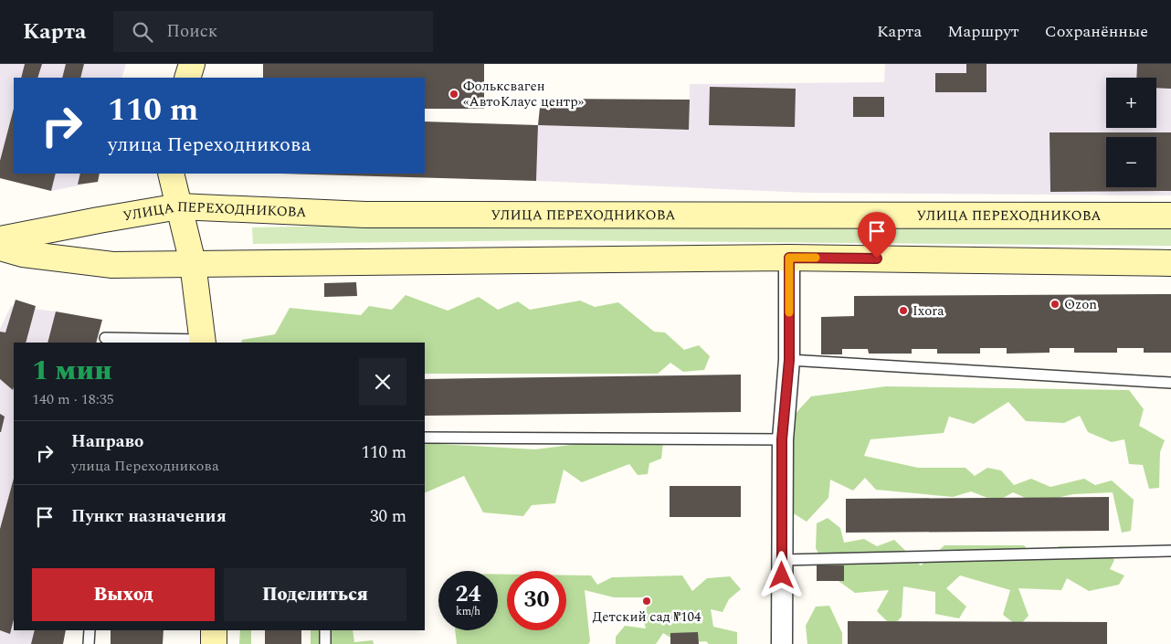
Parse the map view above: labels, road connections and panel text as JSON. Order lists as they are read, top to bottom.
{
  "streets": {
    "main road": ["УЛИЦА ПЕРЕХОДНИКОВА"]
  },
  "places": [
    "Фольксваген «АвтоКлаус центр»",
    "Ozon",
    "Ixora",
    "Детский сад №104"
  ],
  "page": {
    "header": "Карта",
    "search": "Поиск",
    "nav": ["Карта", "Маршрут", "Сохранённые"],
    "map_buttons": ["+", "−"],
    "turn": ["110 m", "улица Переходникова"],
    "heading": ["1 мин", "140 m · 18:35"],
    "list": [
      {
        "name": "Направо",
        "note": "улица Переходникова",
        "value": "110 m"
      },
      {
        "name": "Пункт назначения",
        "value": "30 m"
      }
    ],
    "buttons": ["Выход", "Поделиться"],
    "speed": "24 km/h",
    "limit": "30"
  }
}
